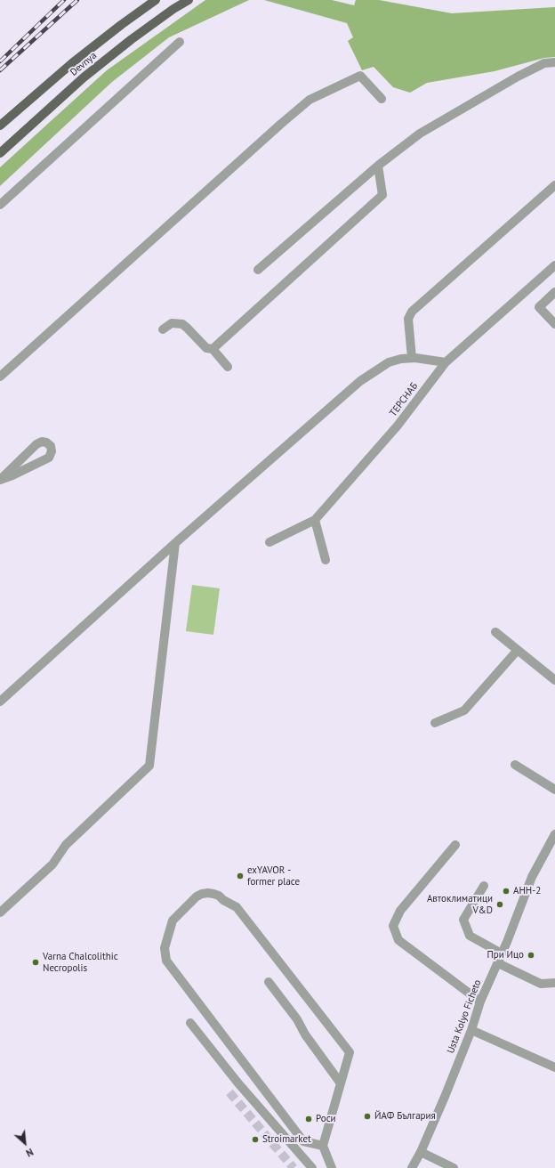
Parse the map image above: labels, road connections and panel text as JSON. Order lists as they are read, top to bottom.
{
  "streets": {
    "main road": ["Devnya"],
    "street": ["ТЕРСНАБ", "Usta Kolyo Ficheto"]
  },
  "places": [
    "exYAVOR - former place",
    "АНН-2",
    "Автоклиматици V&D",
    "При Ицо",
    "Varna Chalcolithic Necropolis",
    "ЙАФ България",
    "Роси",
    "Stroimarket"
  ],
  "north": "bottom right"
}
